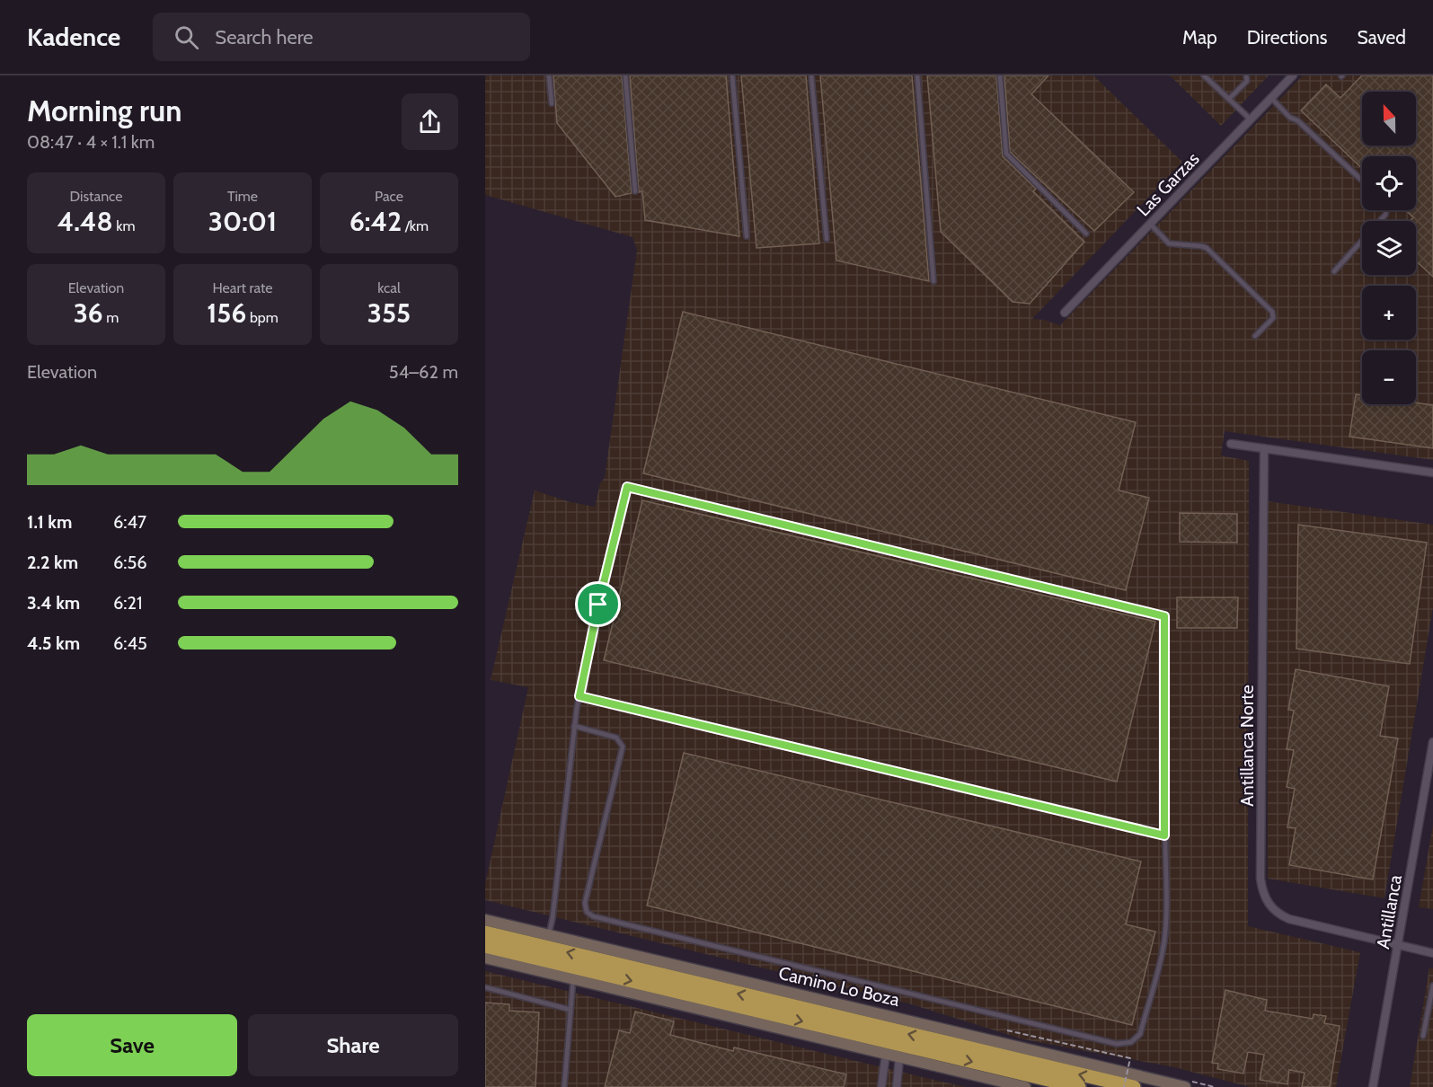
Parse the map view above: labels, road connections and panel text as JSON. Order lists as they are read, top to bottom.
{
  "streets": {
    "street": [
      "Las Garzas",
      "Antillanca Norte",
      "Antillanca",
      "Camino Lo Boza"
    ]
  },
  "crossings": [
    ["Antillanca Norte", "Antillanca"]
  ],
  "north": "top",
  "page": {
    "header": "Kadence",
    "search": "Search here",
    "nav": ["Map", "Directions", "Saved"],
    "heading": ["Morning run", "08:47 · 4 × 1.1 km"],
    "map_buttons": ["+", "−"],
    "stats": [
      ["Distance", "4.48 km"],
      ["Time", "30:01"],
      ["Pace", "6:42 /km"],
      ["Elevation", "36 m"],
      ["Heart rate", "156 bpm"],
      ["kcal", "355"]
    ],
    "chart": ["Elevation", "54–62 m"],
    "list": [
      {
        "name": "1.1 km",
        "note": "6:47"
      },
      {
        "name": "2.2 km",
        "note": "6:56"
      },
      {
        "name": "3.4 km",
        "note": "6:21"
      },
      {
        "name": "4.5 km",
        "note": "6:45"
      }
    ],
    "buttons": ["Save", "Share"]
  }
}
